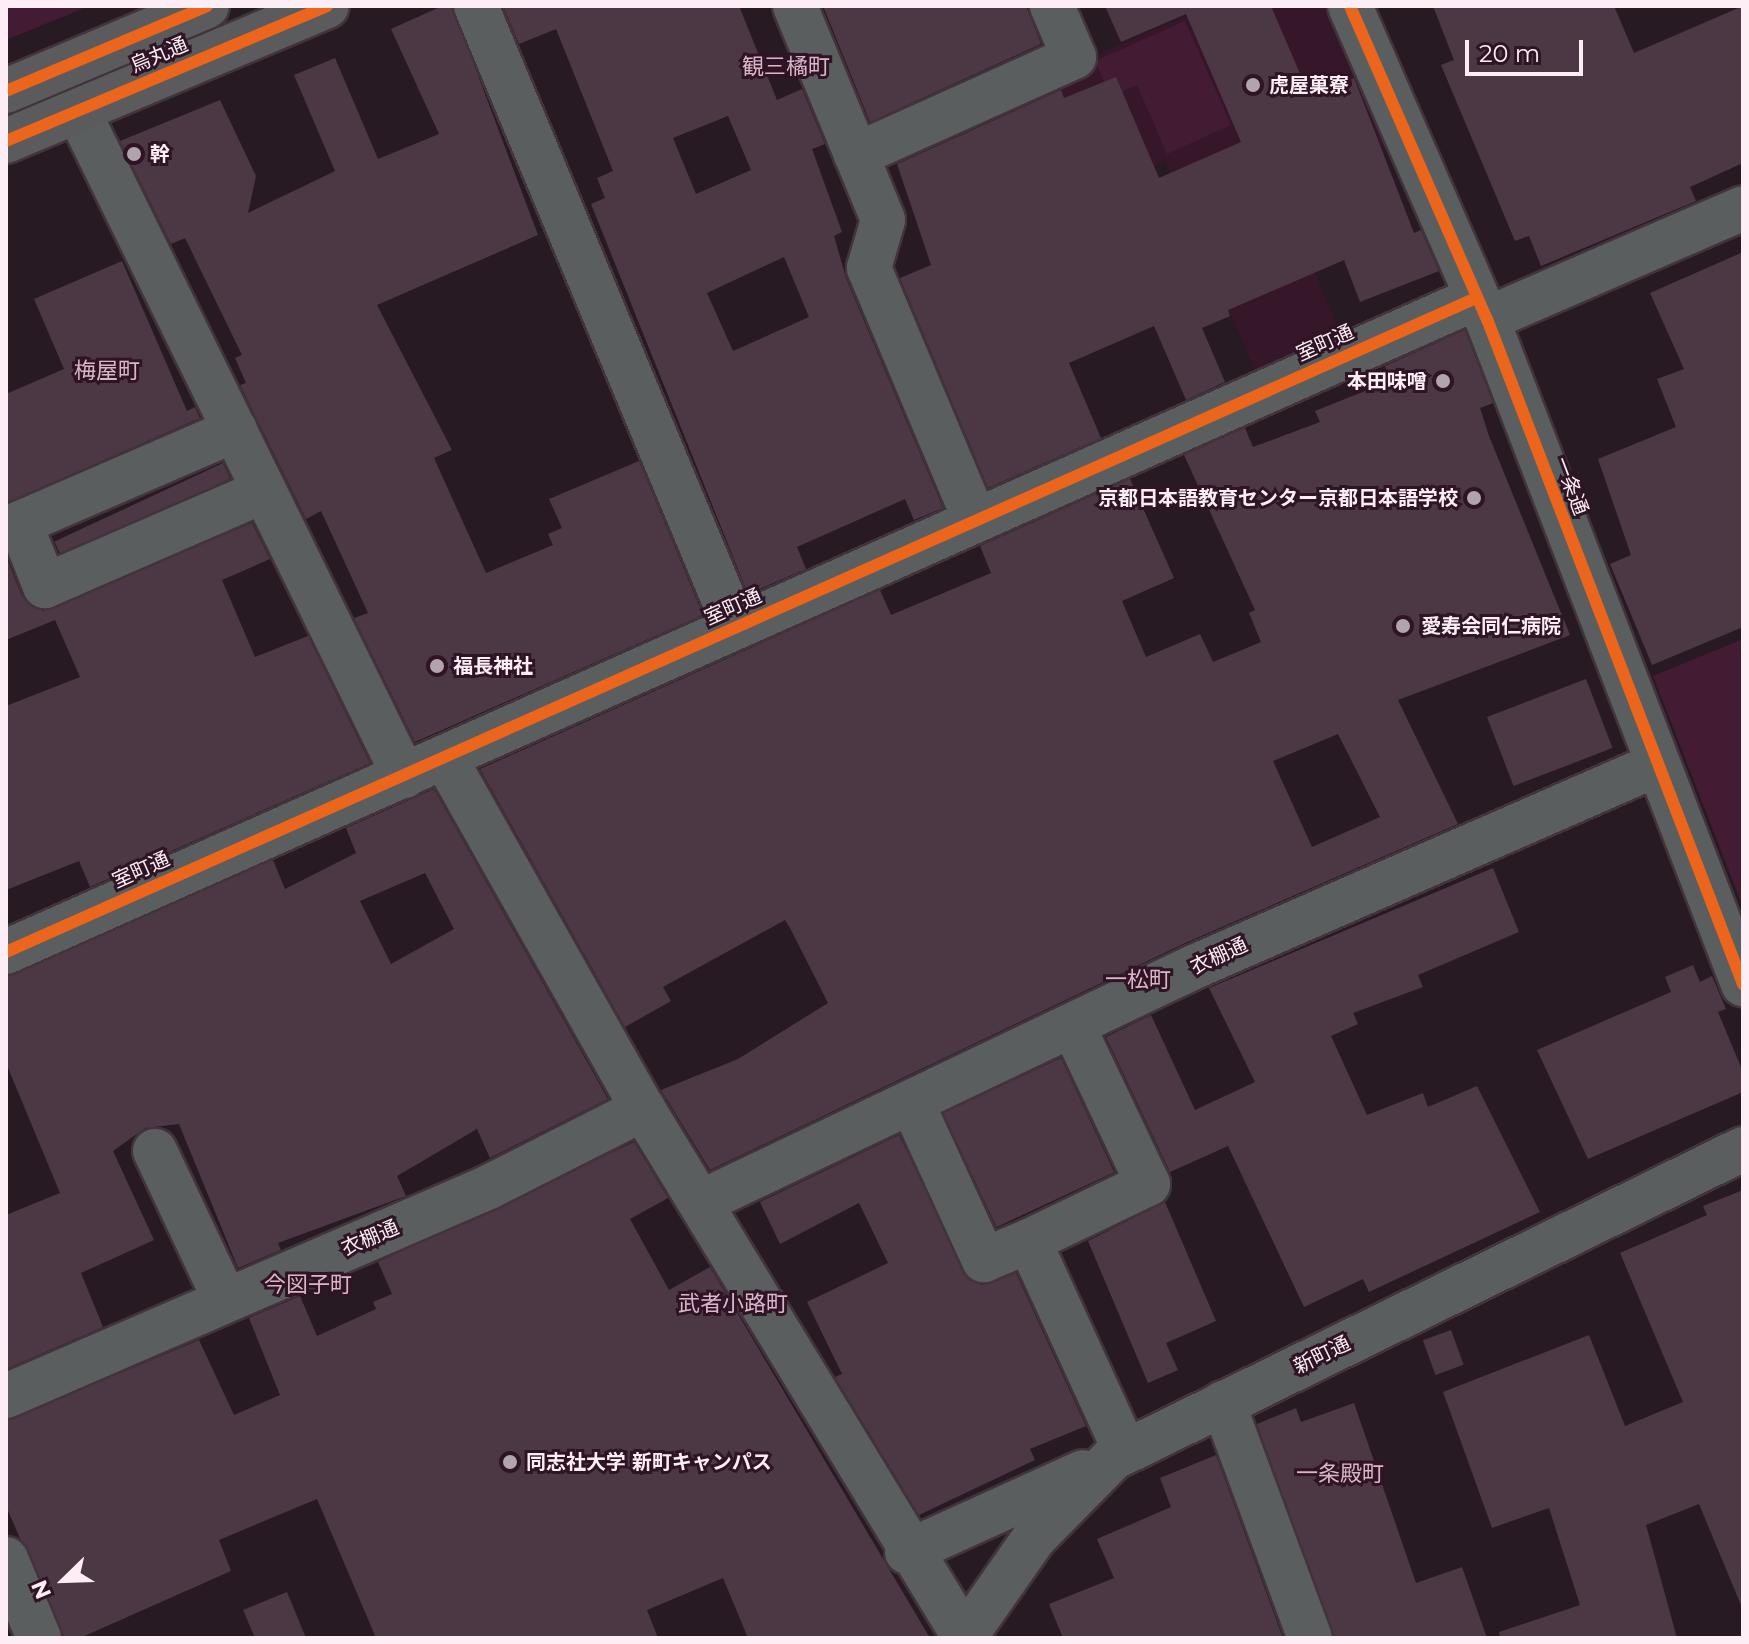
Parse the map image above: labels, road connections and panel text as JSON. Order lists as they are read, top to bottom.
{
  "streets": {
    "highway": ["烏丸通"],
    "street": [
      "室町通",
      "一条通",
      "衣棚通",
      "新町通"
    ]
  },
  "crossings": [
    ["室町通", "一条通"],
    ["一条通", "衣棚通"]
  ],
  "districts": [
    "観三橘町",
    "梅屋町",
    "一松町",
    "今図子町",
    "武者小路町",
    "一条殿町"
  ],
  "places": [
    "虎屋菓寮",
    "幹",
    "本田味噌",
    "京都日本語教育センター京都日本語学校",
    "愛寿会同仁病院",
    "福長神社",
    "同志社大学 新町キャンパス"
  ],
  "scale_bar": "20 m",
  "north": "bottom left"
}
